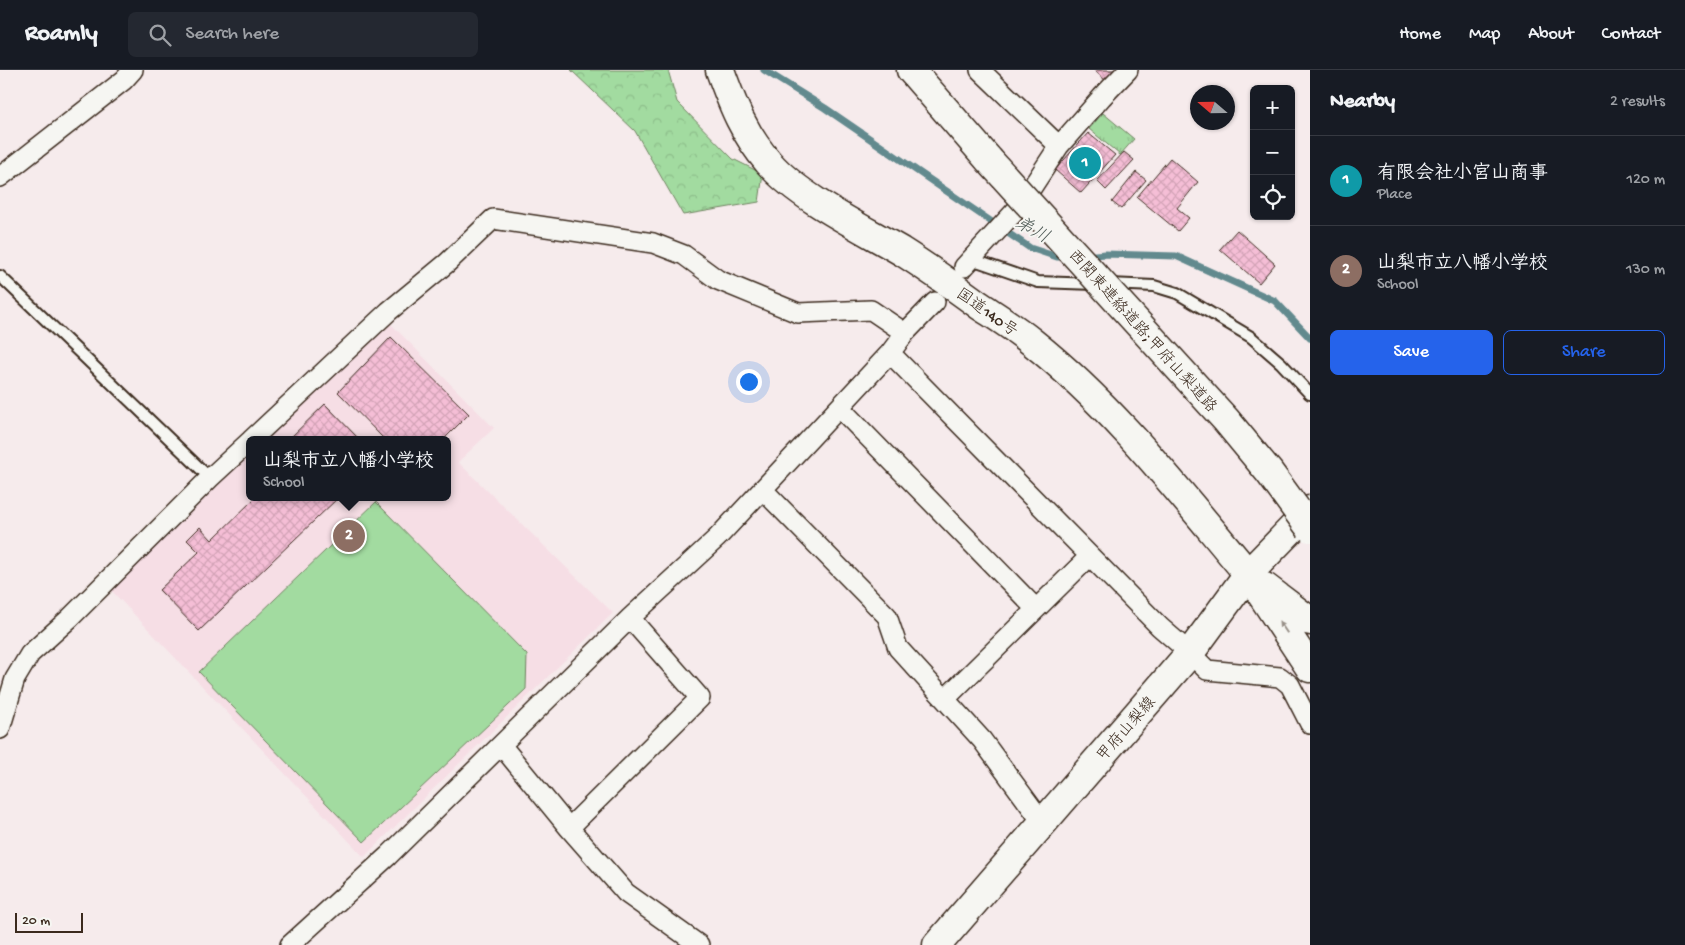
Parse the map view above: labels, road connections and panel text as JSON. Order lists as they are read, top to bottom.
{
  "streets": {
    "main road": ["国道140号", "西関東連絡道路;甲府山梨道路", "甲府山梨線"]
  },
  "crossings": [
    ["国道140号", "甲府山梨線"]
  ],
  "water": ["弟川"],
  "scale_bar": "20 m",
  "north": "left",
  "page": {
    "header": "Roamly",
    "search": "Search here",
    "nav": [
      "Home",
      "Map",
      "About",
      "Contact"
    ],
    "heading": ["Nearby", "2 results"],
    "map_buttons": ["+", "−"],
    "list": [
      {
        "mark": "1",
        "name": "有限会社小宮山商事",
        "note": "Place",
        "value": "120 m"
      },
      {
        "mark": "2",
        "name": "山梨市立八幡小学校",
        "note": "School",
        "value": "130 m"
      }
    ],
    "pins": ["1", "2"],
    "buttons": ["Save", "Share"],
    "popup": ["山梨市立八幡小学校", "School"],
    "scale": "20 m"
  }
}
